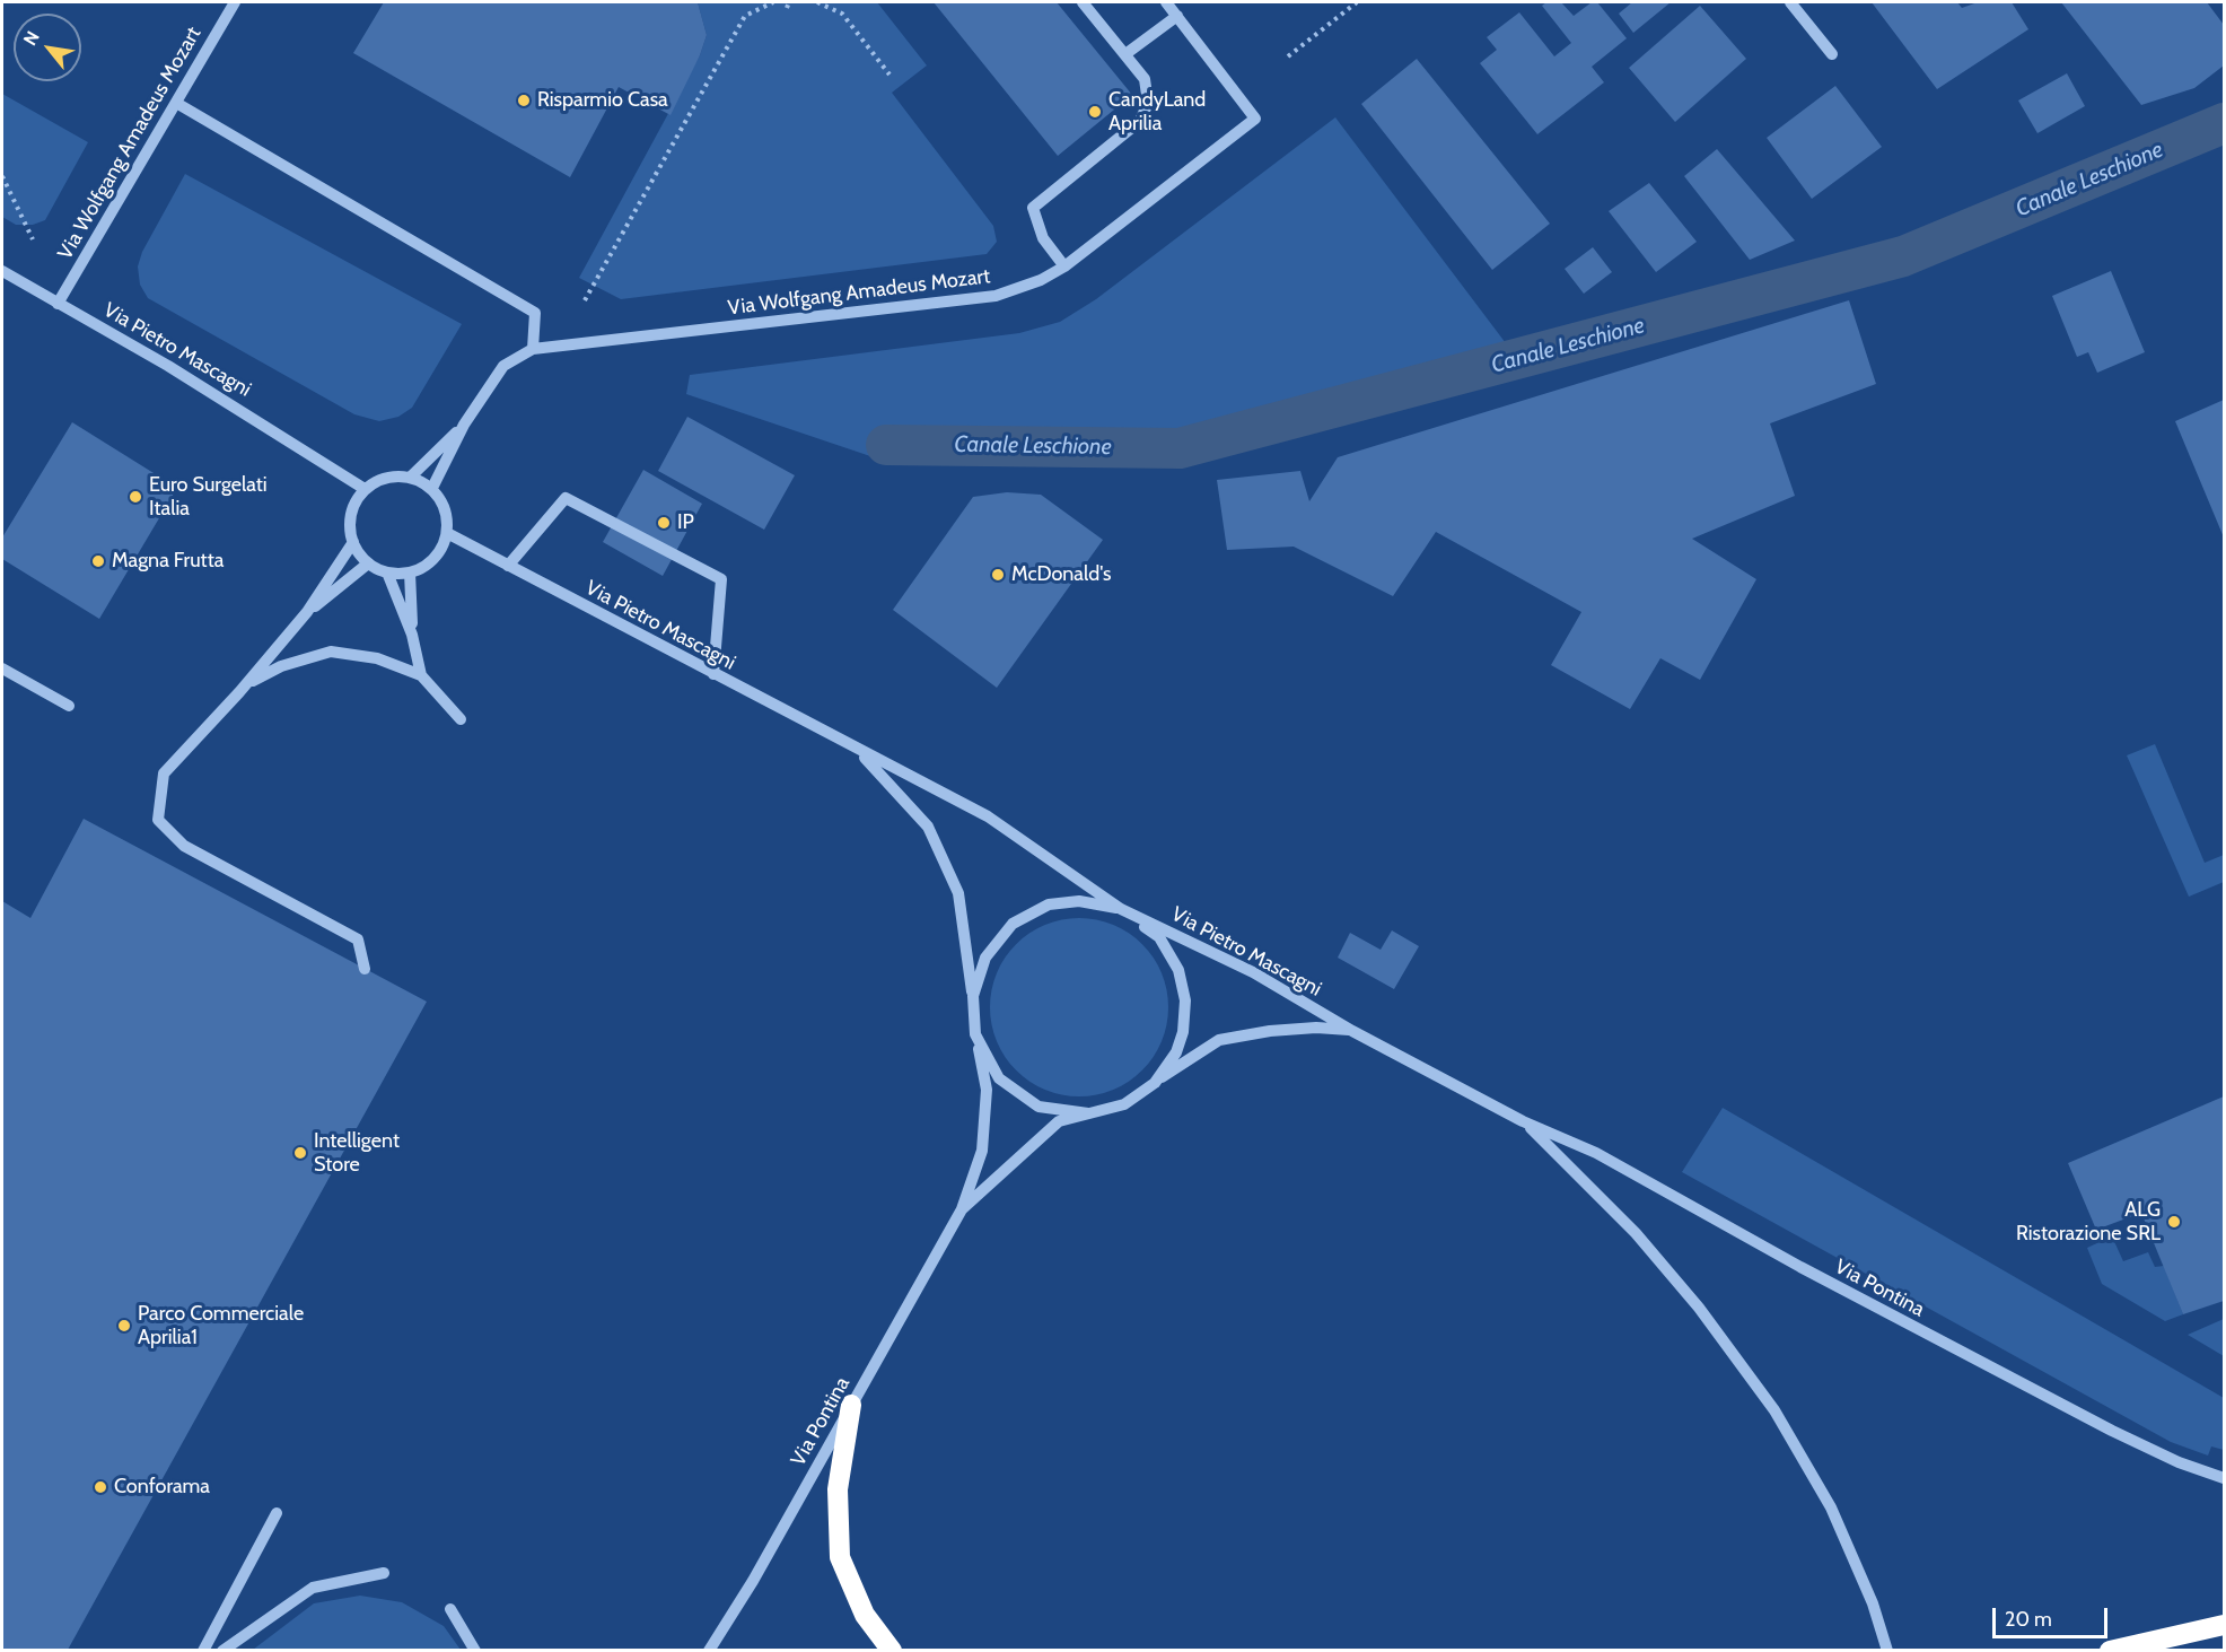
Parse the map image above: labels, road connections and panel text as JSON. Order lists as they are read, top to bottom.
{
  "streets": {
    "street": ["Via Wolfgang Amadeus Mozart", "Via Pietro Mascagni", "Via Pontina"]
  },
  "crossings": [
    ["Via Wolfgang Amadeus Mozart", "Via Pietro Mascagni"],
    ["Via Pietro Mascagni", "Via Pontina"]
  ],
  "water": ["Canale Leschione"],
  "places": [
    "Risparmio Casa",
    "CandyLand Aprilia",
    "Euro Surgelati Italia",
    "IP",
    "Magna Frutta",
    "McDonald's",
    "Intelligent Store",
    "ALG Ristorazione SRL",
    "Parco Commerciale Aprilia1",
    "Conforama"
  ],
  "scale_bar": "20 m",
  "north": "top left"
}
